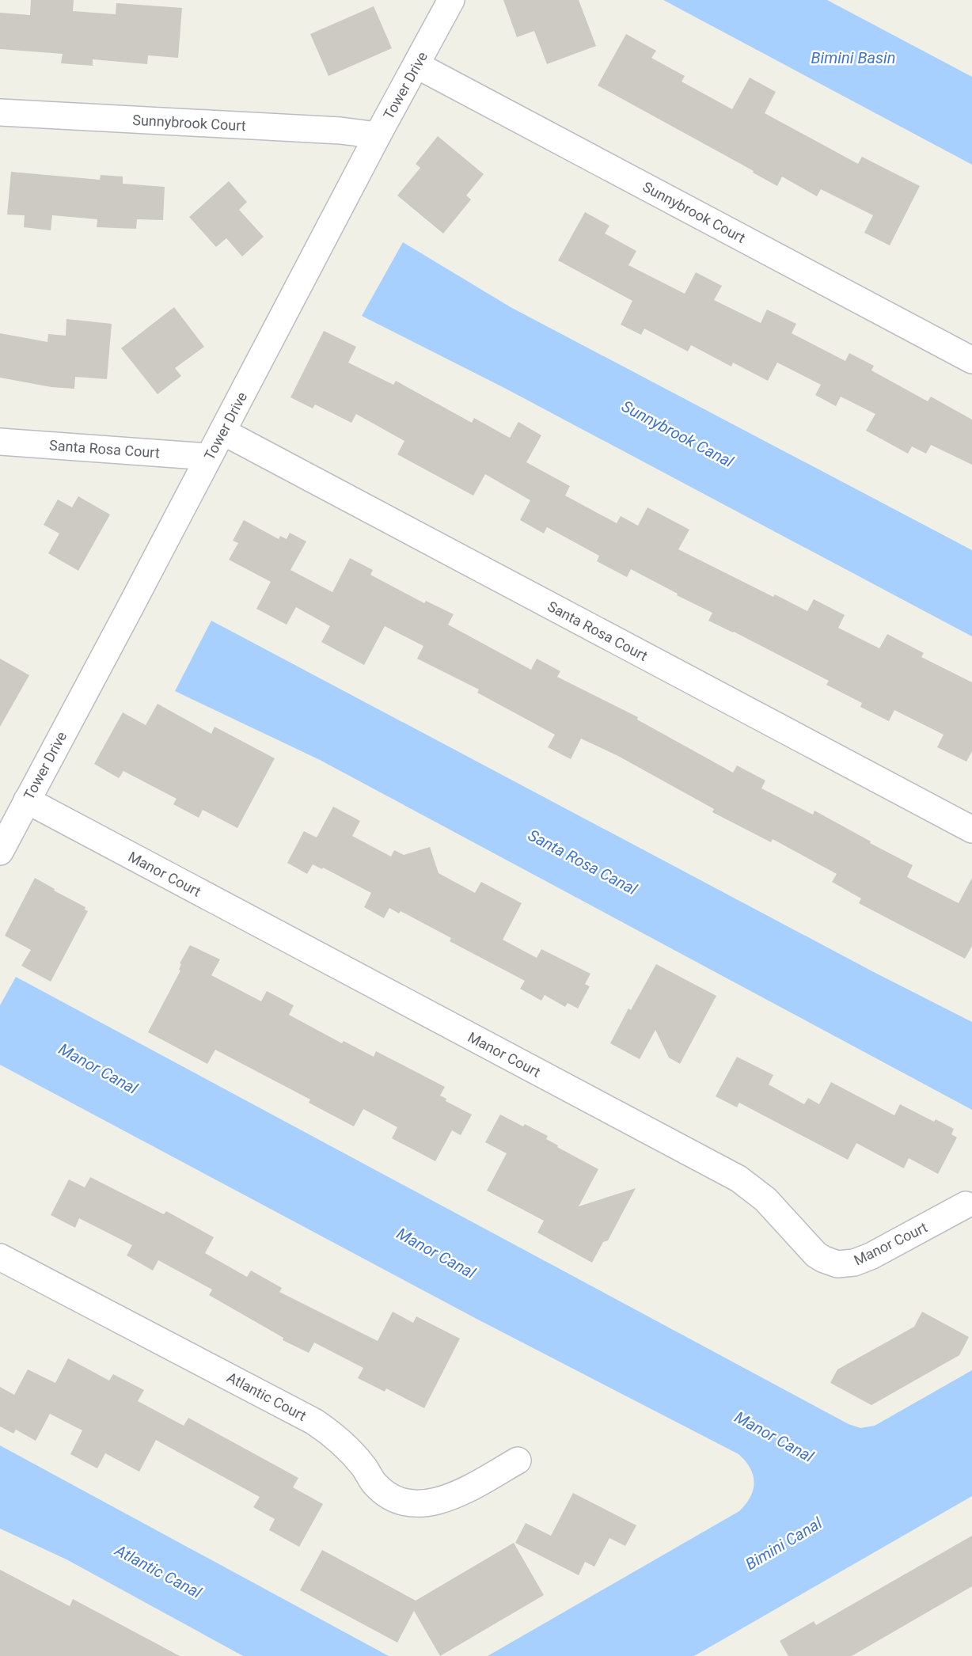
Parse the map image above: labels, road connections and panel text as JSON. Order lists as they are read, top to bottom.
{
  "streets": {
    "street": [
      "Tower Drive",
      "Sunnybrook Court",
      "Santa Rosa Court",
      "Manor Court",
      "Atlantic Court"
    ]
  },
  "crossings": [
    ["Tower Drive", "Sunnybrook Court"],
    ["Tower Drive", "Santa Rosa Court"],
    ["Tower Drive", "Manor Court"]
  ],
  "water": [
    "Bimini Basin",
    "Sunnybrook Canal",
    "Santa Rosa Canal",
    "Manor Canal",
    "Bimini Canal",
    "Atlantic Canal"
  ]
}
